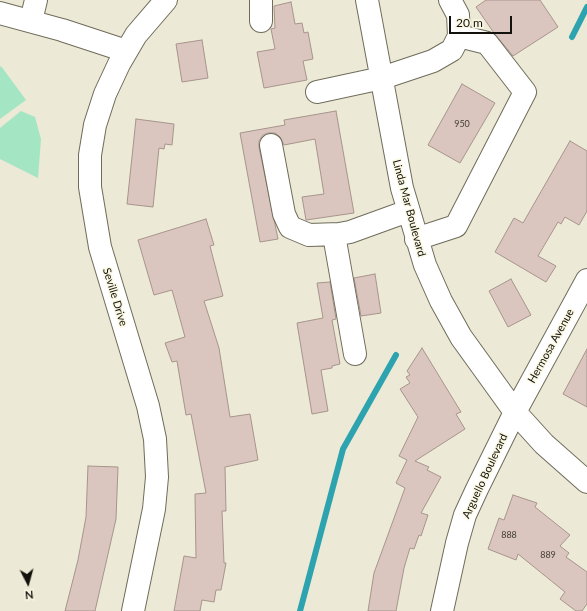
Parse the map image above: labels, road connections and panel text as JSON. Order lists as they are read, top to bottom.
{
  "streets": {
    "street": [
      "Linda Mar Boulevard",
      "Seville Drive",
      "Hermosa Avenue",
      "Arguello Boulevard"
    ]
  },
  "crossings": [
    ["Linda Mar Boulevard", "Hermosa Avenue"],
    ["Linda Mar Boulevard", "Arguello Boulevard"],
    ["Hermosa Avenue", "Arguello Boulevard"]
  ],
  "house_numbers": ["950", "888", "889"],
  "scale_bar": "20 m",
  "north": "bottom"
}
